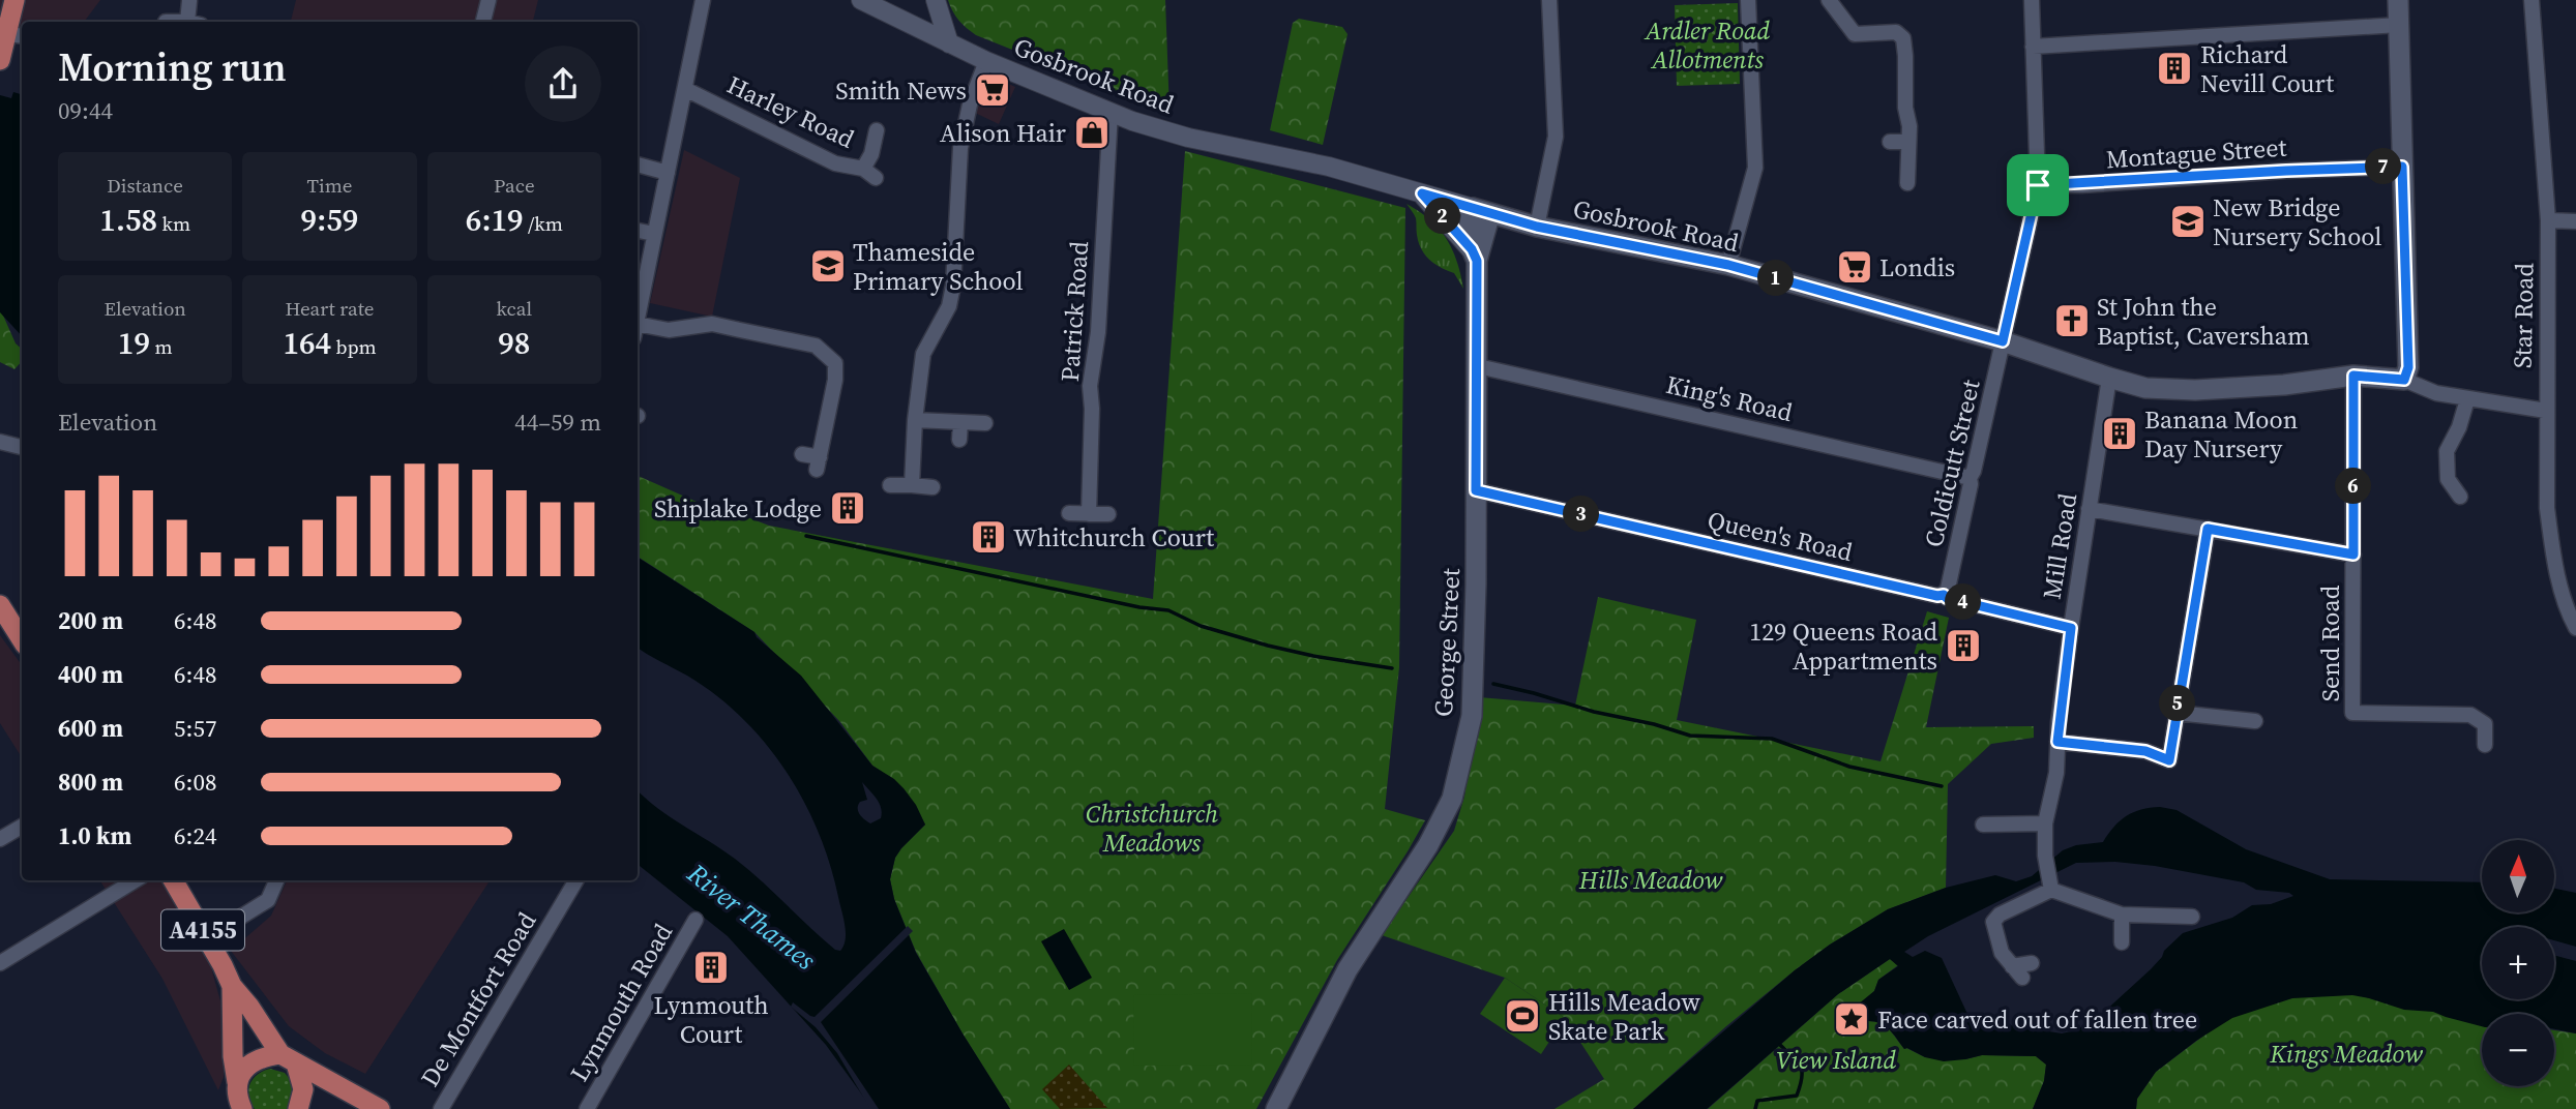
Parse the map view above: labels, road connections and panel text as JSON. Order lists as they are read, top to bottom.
{
  "streets": {
    "main road": ["Gosbrook Road", "George Street", "A4155"],
    "street": [
      "Harley Road",
      "Montague Street",
      "Patrick Road",
      "Star Road",
      "King's Road",
      "Coldicutt Street",
      "Queen's Road",
      "Mill Road",
      "Send Road",
      "De Montfort Road",
      "Lynmouth Road"
    ]
  },
  "crossings": [
    ["Gosbrook Road", "Patrick Road"],
    ["Gosbrook Road", "Star Road"],
    ["Gosbrook Road", "Coldicutt Street"],
    ["Gosbrook Road", "Mill Road"],
    ["Gosbrook Road", "George Street"],
    ["Gosbrook Road", "Send Road"],
    ["Montague Street", "Coldicutt Street"],
    ["King's Road", "Coldicutt Street"],
    ["King's Road", "George Street"],
    ["Coldicutt Street", "Queen's Road"],
    ["Queen's Road", "Mill Road"],
    ["Queen's Road", "George Street"]
  ],
  "water": ["River Thames"],
  "parks": [
    "Ardler Road Allotments",
    "Christchurch Meadows",
    "Hills Meadow",
    "Kings Meadow",
    "View Island"
  ],
  "places": {
    "building": [
      "Richard Nevill Court",
      "Banana Moon Day Nursery",
      "Shiplake Lodge",
      "Whitchurch Court",
      "129 Queens Road Appartments",
      "Lynmouth Court"
    ],
    "supermarket": ["Smith News", "Londis"],
    "shop": ["Alison Hair"],
    "school or university": ["New Bridge Nursery School", "Thameside Primary School"],
    "church": ["St John the Baptist, Caversham"],
    "sports": ["Hills Meadow Skate Park"],
    "place": ["Face carved out of fallen tree"]
  },
  "north": "top",
  "page": {
    "heading": ["Morning run", "09:44"],
    "stats": [
      ["Distance", "1.58 km"],
      ["Time", "9:59"],
      ["Pace", "6:19 /km"],
      ["Elevation", "19 m"],
      ["Heart rate", "164 bpm"],
      ["kcal", "98"]
    ],
    "pins": [
      "7",
      "2",
      "1",
      "6",
      "3",
      "4",
      "5"
    ],
    "chart": ["Elevation", "44–59 m"],
    "list": [
      {
        "name": "200 m",
        "note": "6:48"
      },
      {
        "name": "400 m",
        "note": "6:48"
      },
      {
        "name": "600 m",
        "note": "5:57"
      },
      {
        "name": "800 m",
        "note": "6:08"
      },
      {
        "name": "1.0 km",
        "note": "6:24"
      }
    ],
    "map_buttons": ["+", "−"]
  }
}
